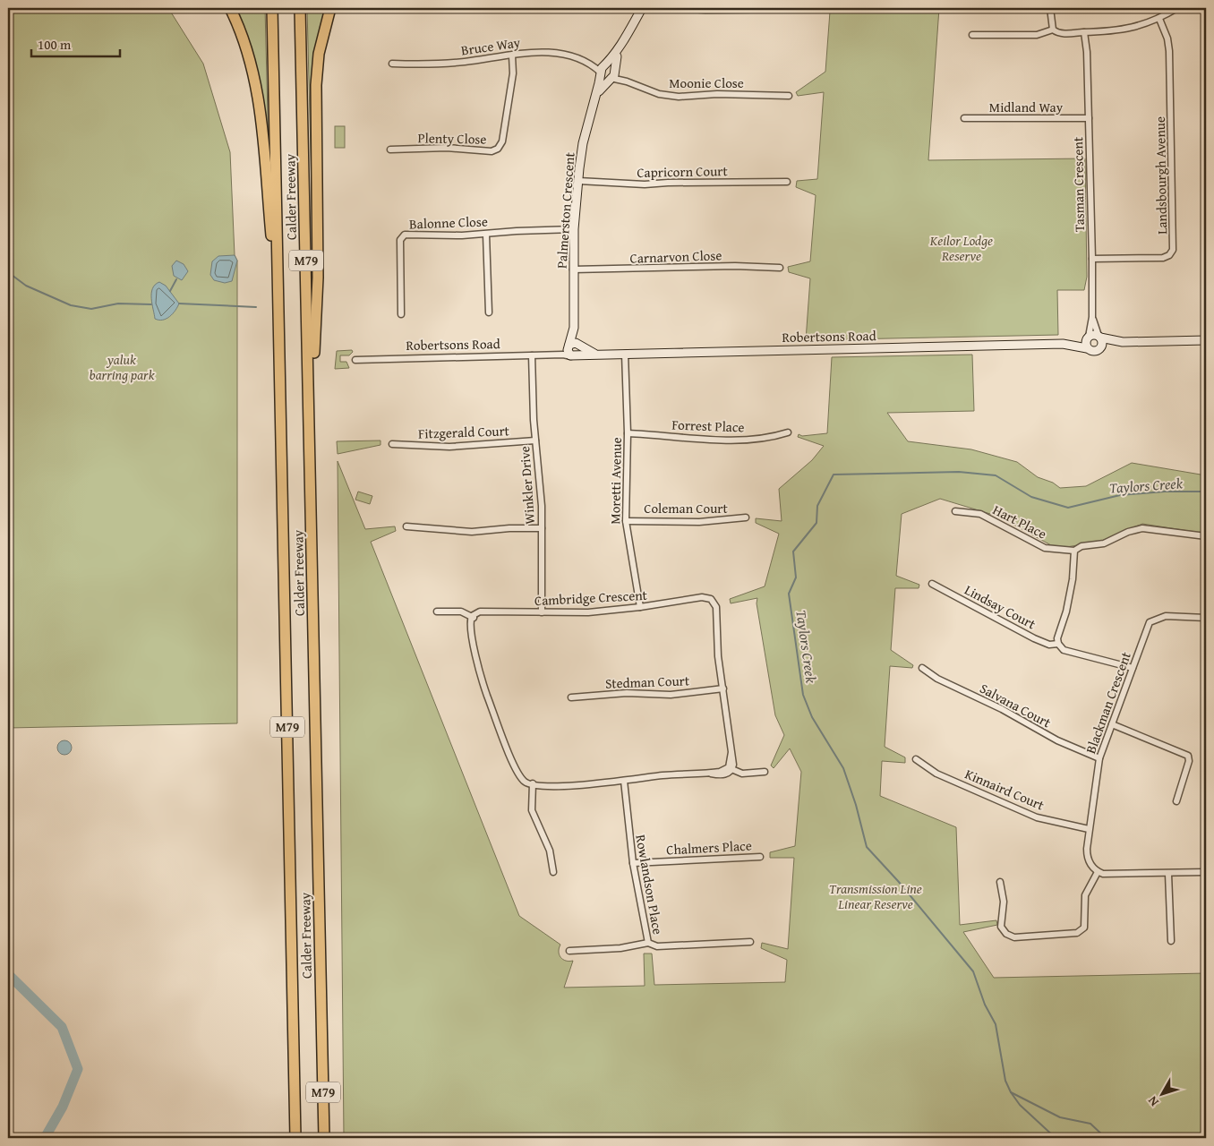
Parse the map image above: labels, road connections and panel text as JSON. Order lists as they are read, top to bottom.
{
  "streets": {
    "highway": ["Calder Freeway", "M79"],
    "street": [
      "Bruce Way",
      "Moonie Close",
      "Midland Way",
      "Plenty Close",
      "Capricorn Court",
      "Landsbourgh Avenue",
      "Tasman Crescent",
      "Palmerston Crescent",
      "Balonne Close",
      "Carnarvon Close",
      "Robertsons Road",
      "Forrest Place",
      "Fitzgerald Court",
      "Moretti Avenue",
      "Winkler Drive",
      "Coleman Court",
      "Hart Place",
      "Cambridge Crescent",
      "Lindsay Court",
      "Stedman Court",
      "Blackman Crescent",
      "Salvana Court",
      "Kinnaird Court",
      "Chalmers Place",
      "Rowlandson Place"
    ]
  },
  "crossings": [
    ["Bruce Way", "Moonie Close"],
    ["Bruce Way", "Plenty Close"],
    ["Bruce Way", "Palmerston Crescent"],
    ["Moonie Close", "Palmerston Crescent"],
    ["Midland Way", "Tasman Crescent"],
    ["Capricorn Court", "Palmerston Crescent"],
    ["Landsbourgh Avenue", "Tasman Crescent"],
    ["Tasman Crescent", "Robertsons Road"],
    ["Palmerston Crescent", "Balonne Close"],
    ["Palmerston Crescent", "Carnarvon Close"],
    ["Palmerston Crescent", "Robertsons Road"],
    ["Robertsons Road", "Moretti Avenue"],
    ["Robertsons Road", "Winkler Drive"],
    ["Forrest Place", "Moretti Avenue"],
    ["Fitzgerald Court", "Winkler Drive"],
    ["Moretti Avenue", "Coleman Court"],
    ["Moretti Avenue", "Cambridge Crescent"],
    ["Winkler Drive", "Cambridge Crescent"],
    ["Cambridge Crescent", "Stedman Court"],
    ["Lindsay Court", "Blackman Crescent"],
    ["Blackman Crescent", "Salvana Court"],
    ["Blackman Crescent", "Kinnaird Court"],
    ["Chalmers Place", "Rowlandson Place"]
  ],
  "water": ["Taylors Creek"],
  "parks": ["Keilor Lodge Reserve", "yaluk barring park", "Transmission Line Linear Reserve"],
  "scale_bar": "100 m",
  "north": "bottom left"
}
